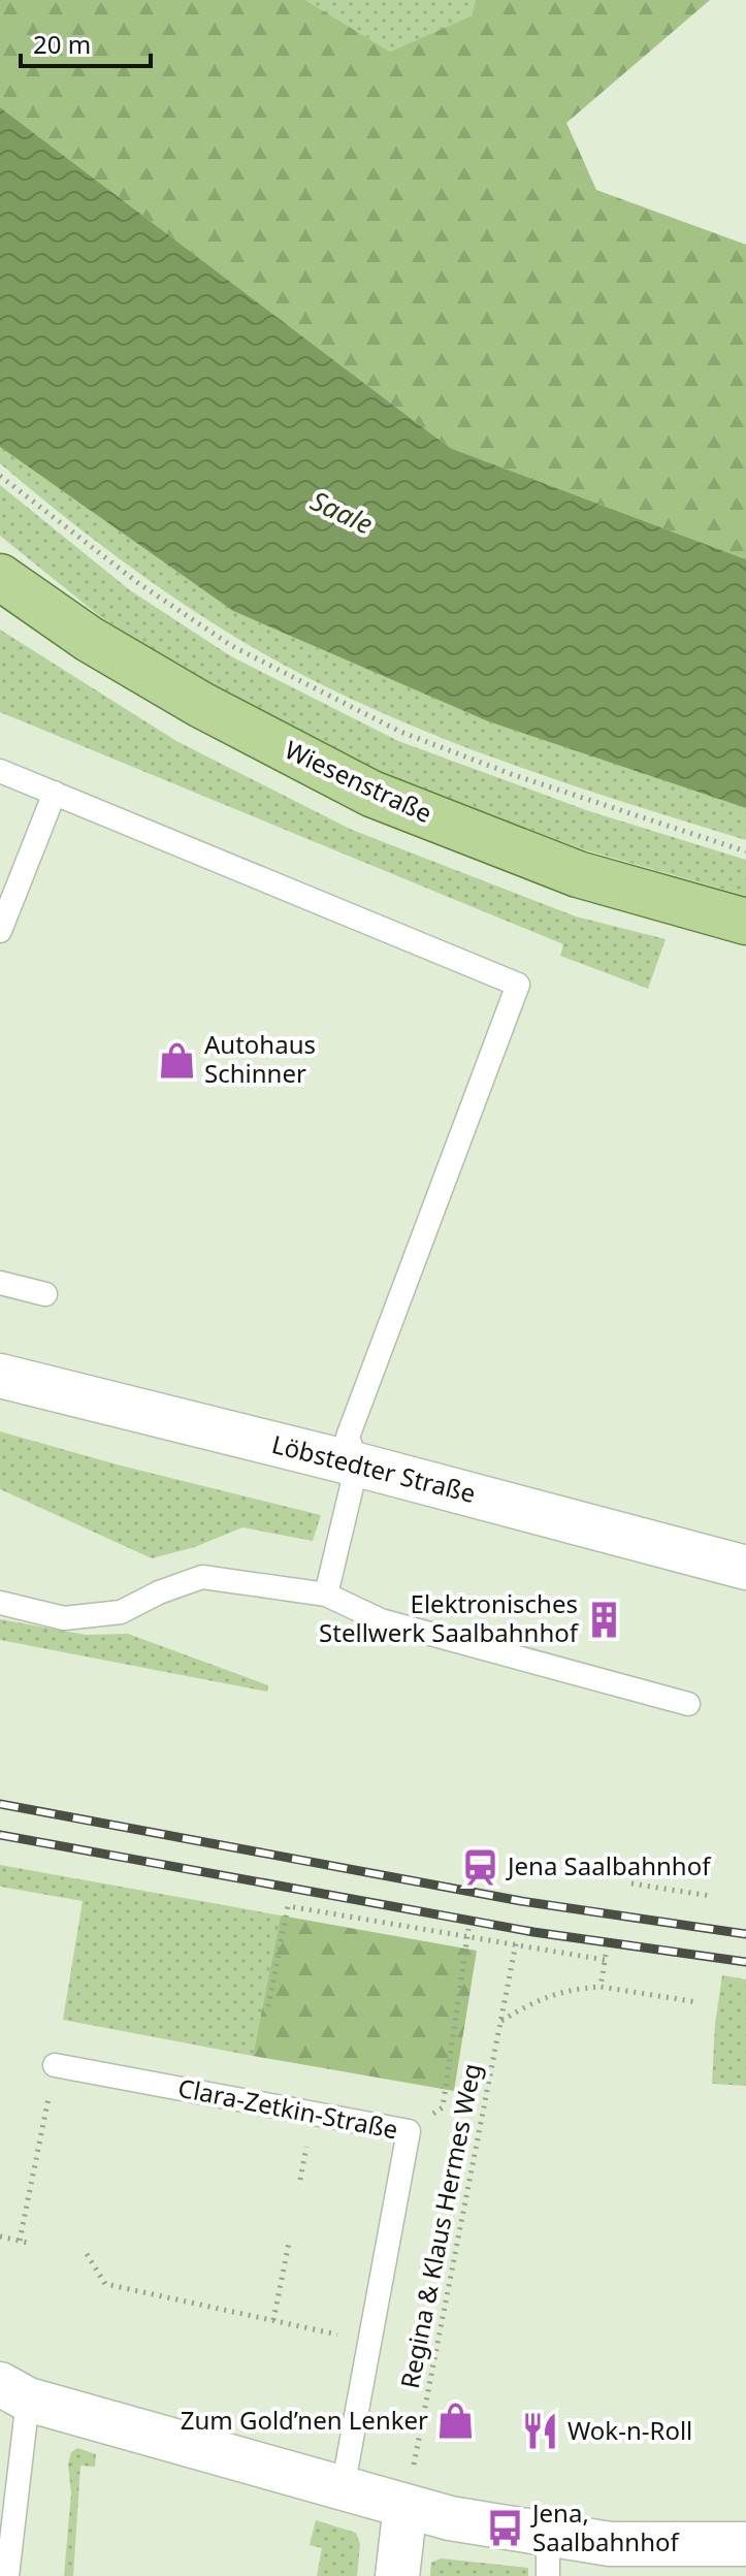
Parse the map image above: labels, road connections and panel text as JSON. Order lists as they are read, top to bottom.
{
  "streets": {
    "main road": ["Wiesenstraße"],
    "street": ["Löbstedter Straße"],
    "lane": ["Clara-Zetkin-Straße"],
    "path": ["Regina & Klaus Hermes Weg"]
  },
  "water": ["Saale"],
  "places": {
    "shop": ["Autohaus Schinner", "Zum Gold’nen Lenker"],
    "building": ["Elektronisches Stellwerk Saalbahnhof"],
    "station": ["Jena Saalbahnhof"],
    "restaurant": ["Wok-n-Roll"],
    "bus stop": ["Jena, Saalbahnhof"]
  },
  "scale_bar": "20 m"
}
